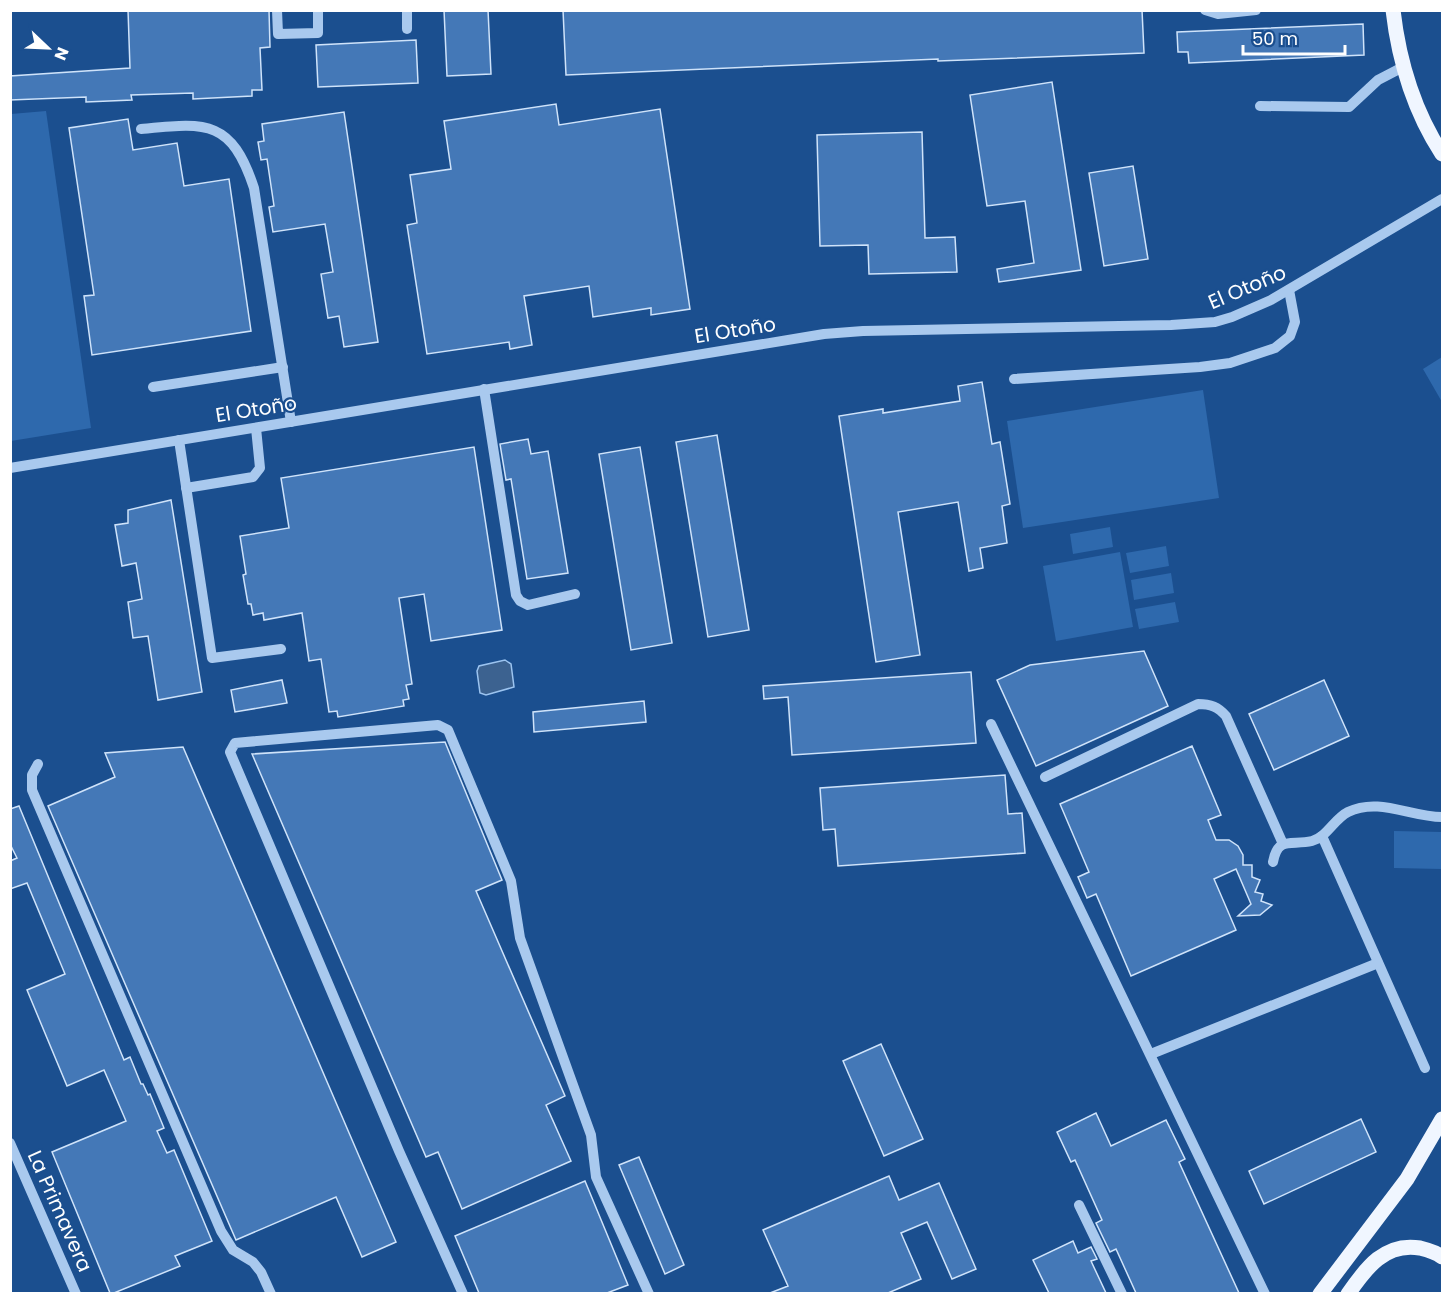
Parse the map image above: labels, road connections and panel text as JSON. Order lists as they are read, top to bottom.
{
  "streets": {
    "street": ["El Otoño", "La Primavera"]
  },
  "scale_bar": "50 m",
  "north": "bottom right"
}
